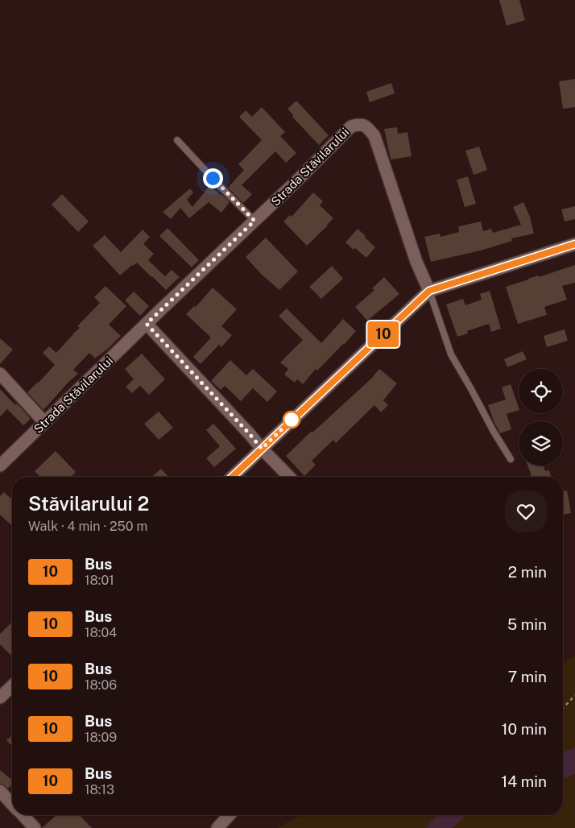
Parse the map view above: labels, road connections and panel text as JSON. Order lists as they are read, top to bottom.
{
  "streets": {
    "street": ["Strada Stăvilarului"]
  },
  "lines": ["bus line 10"],
  "page": {
    "on_map": "10",
    "heading": ["Stăvilarului 2", "Walk · 4 min · 250 m"],
    "list": [
      {
        "mark": "10",
        "name": "Bus",
        "note": "18:01",
        "value": "2 min"
      },
      {
        "mark": "10",
        "name": "Bus",
        "note": "18:04",
        "value": "5 min"
      },
      {
        "mark": "10",
        "name": "Bus",
        "note": "18:06",
        "value": "7 min"
      },
      {
        "mark": "10",
        "name": "Bus",
        "note": "18:09",
        "value": "10 min"
      },
      {
        "mark": "10",
        "name": "Bus",
        "note": "18:13",
        "value": "14 min"
      }
    ]
  }
}
